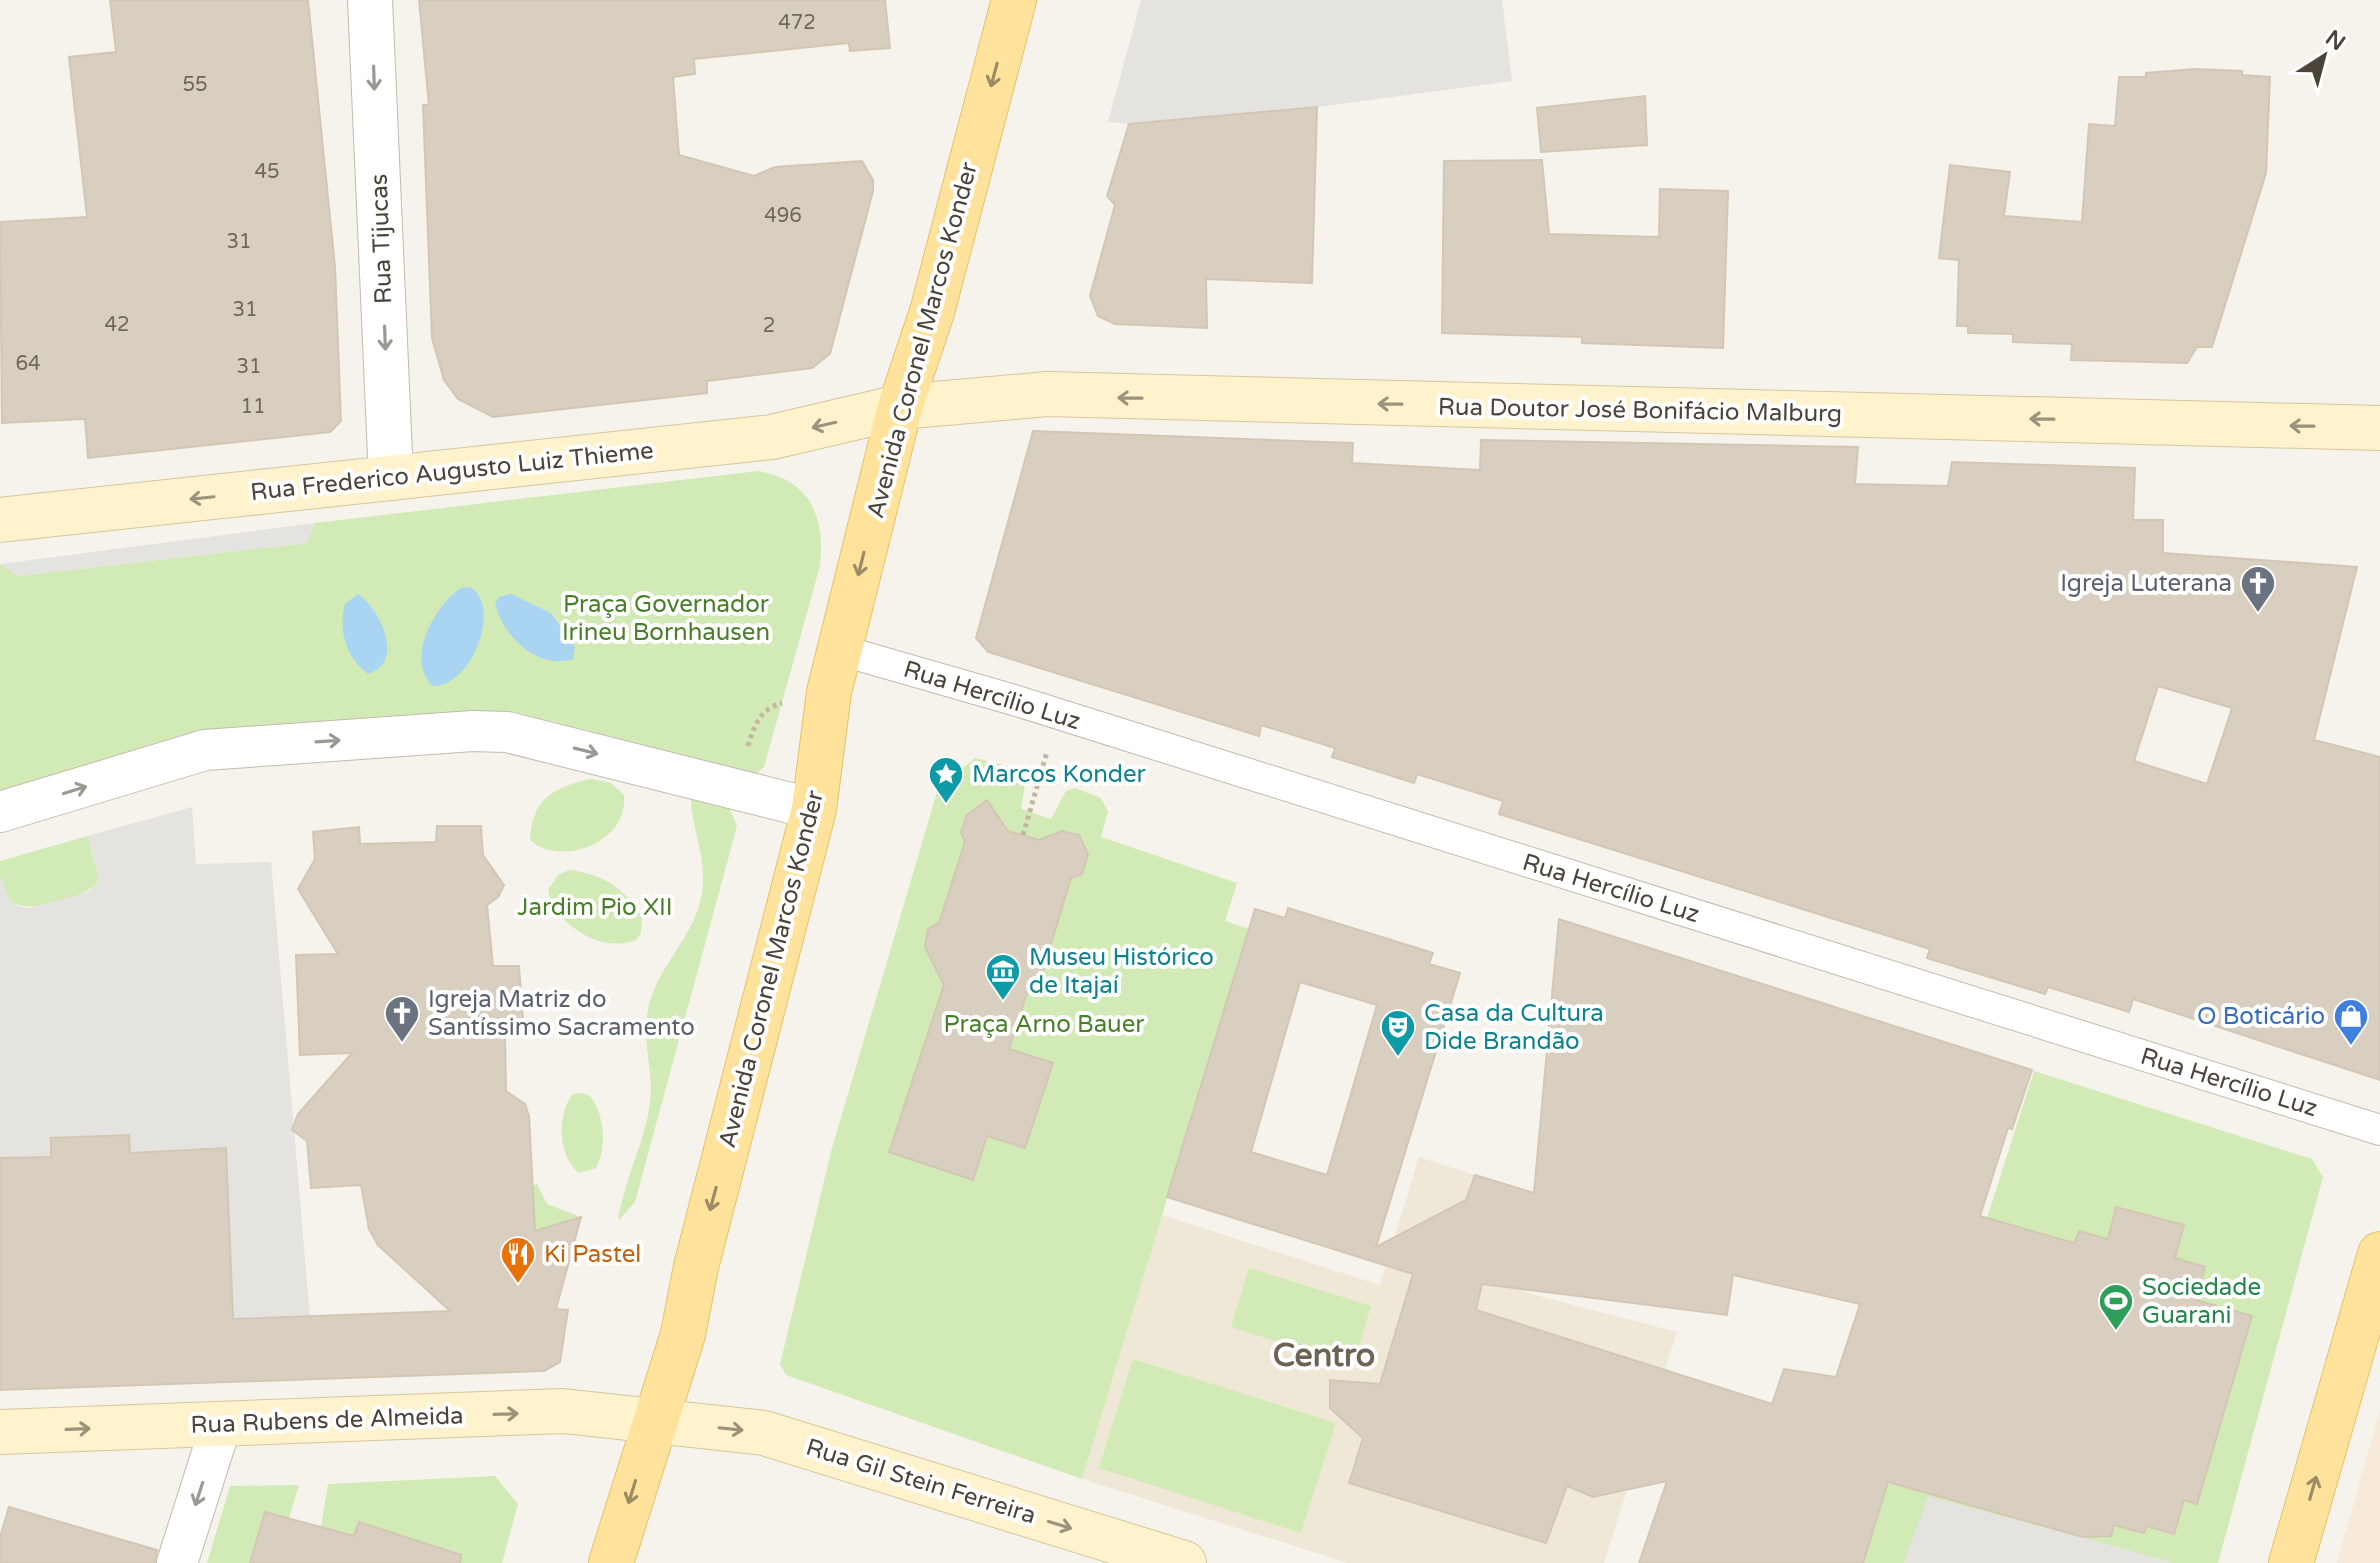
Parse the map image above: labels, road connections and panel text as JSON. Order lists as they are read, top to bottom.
{
  "streets": {
    "main road": [
      "Avenida Coronel Marcos Konder",
      "Rua Doutor José Bonifácio Malburg",
      "Rua Frederico Augusto Luiz Thieme",
      "Rua Rubens de Almeida",
      "Rua Gil Stein Ferreira"
    ],
    "street": ["Rua Tijucas", "Rua Hercílio Luz"]
  },
  "crossings": [
    ["Rua Tijucas", "Rua Frederico Augusto Luiz Thieme"],
    ["Avenida Coronel Marcos Konder", "Rua Doutor José Bonifácio Malburg"],
    ["Avenida Coronel Marcos Konder", "Rua Frederico Augusto Luiz Thieme"],
    ["Avenida Coronel Marcos Konder", "Rua Hercílio Luz"],
    ["Avenida Coronel Marcos Konder", "Rua Rubens de Almeida"],
    ["Avenida Coronel Marcos Konder", "Rua Gil Stein Ferreira"],
    ["Rua Doutor José Bonifácio Malburg", "Rua Frederico Augusto Luiz Thieme"],
    ["Rua Rubens de Almeida", "Rua Gil Stein Ferreira"]
  ],
  "one_way": [
    "Rua Tijucas",
    "Avenida Coronel Marcos Konder",
    "Rua Doutor José Bonifácio Malburg",
    "Rua Frederico Augusto Luiz Thieme",
    "Rua Rubens de Almeida",
    "Rua Gil Stein Ferreira"
  ],
  "districts": ["Centro"],
  "parks": ["Praça Governador Irineu Bornhausen", "Jardim Pio XII", "Praça Arno Bauer"],
  "places": {
    "church": ["Igreja Luterana", "Igreja Matriz do Santíssimo Sacramento"],
    "place": ["Marcos Konder"],
    "museum": ["Museu Histórico de Itajaí"],
    "shop": ["O Boticário"],
    "theatre": ["Casa da Cultura Dide Brandão"],
    "restaurant": ["Ki Pastel"],
    "sports": ["Sociedade Guarani"]
  },
  "house_numbers": [
    "472",
    "55",
    "45",
    "496",
    "31",
    "31",
    "42",
    "2",
    "64",
    "31",
    "11"
  ],
  "north": "top right"
}
